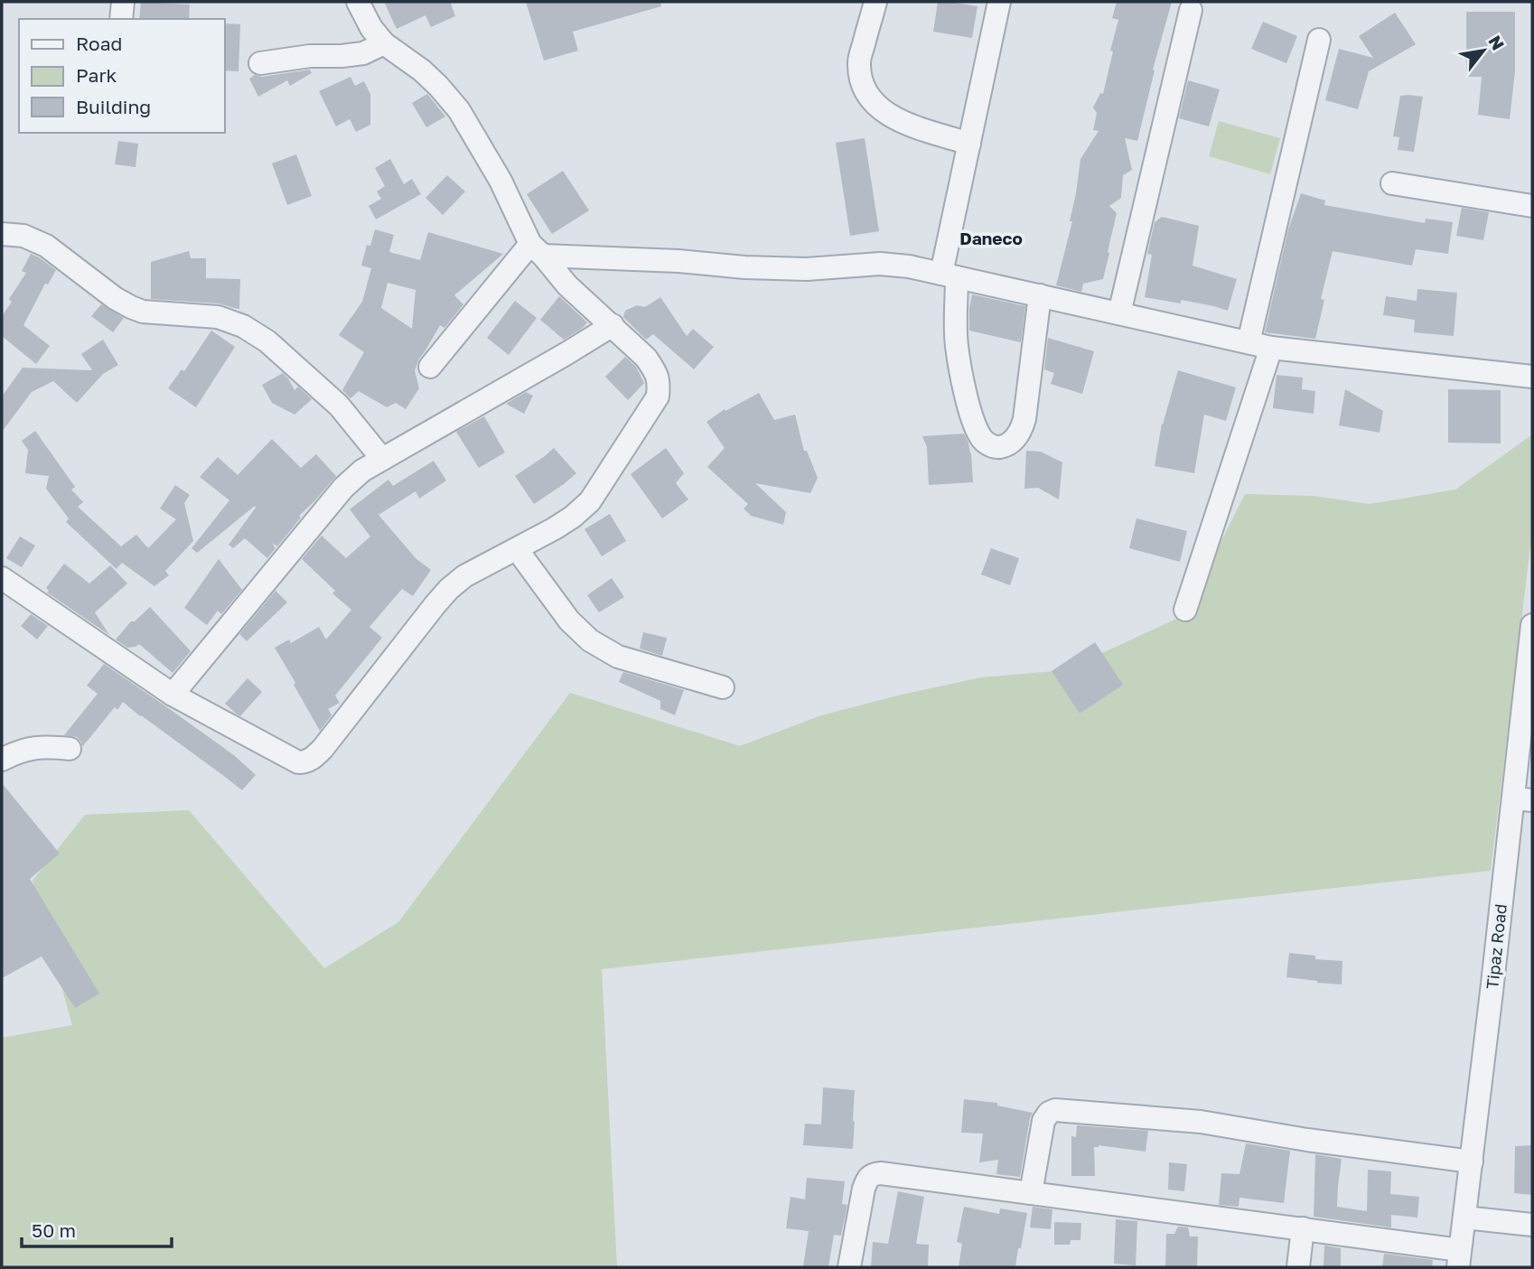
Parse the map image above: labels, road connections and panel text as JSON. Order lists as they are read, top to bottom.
{
  "streets": {
    "street": ["Tipaz Road"]
  },
  "districts": ["Daneco"],
  "legend": ["Road", "Park", "Building"],
  "scale_bar": "50 m",
  "north": "top right"
}
